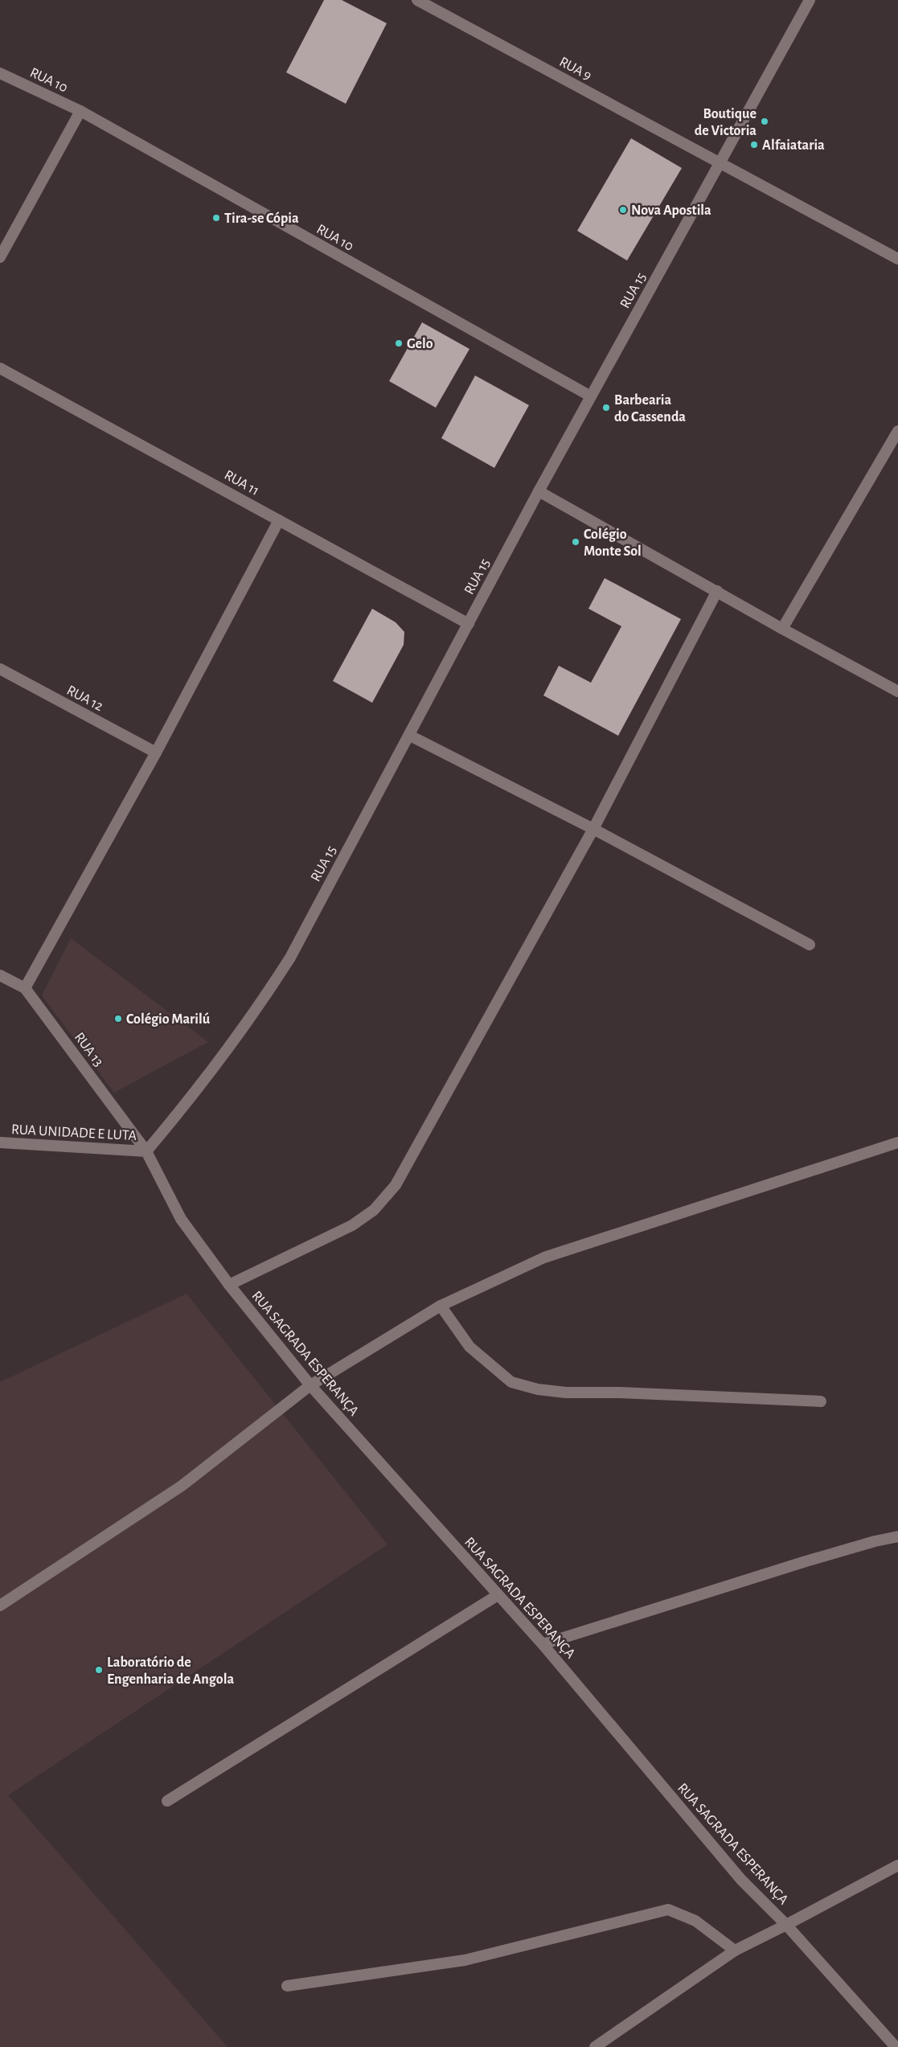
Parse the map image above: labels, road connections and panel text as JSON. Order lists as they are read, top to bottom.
{
  "streets": {
    "street": [
      "RUA 9",
      "RUA 10",
      "RUA 15",
      "RUA 11",
      "RUA 12",
      "RUA 13",
      "RUA UNIDADE E LUTA",
      "RUA SAGRADA ESPERANÇA"
    ]
  },
  "crossings": [
    ["RUA 9", "RUA 15"],
    ["RUA 10", "RUA 15"],
    ["RUA 15", "RUA 11"],
    ["RUA 15", "RUA 13"],
    ["RUA 15", "RUA UNIDADE E LUTA"],
    ["RUA 15", "RUA SAGRADA ESPERANÇA"],
    ["RUA 13", "RUA UNIDADE E LUTA"],
    ["RUA 13", "RUA SAGRADA ESPERANÇA"],
    ["RUA UNIDADE E LUTA", "RUA SAGRADA ESPERANÇA"]
  ],
  "places": [
    "Boutique de Victoria",
    "Alfaiataria",
    "Nova Apostila",
    "Tira-se Cópia",
    "Gelo",
    "Barbearia do Cassenda",
    "Colégio Monte Sol",
    "Colégio Marilú",
    "Laboratório de Engenharia de Angola"
  ]
}
